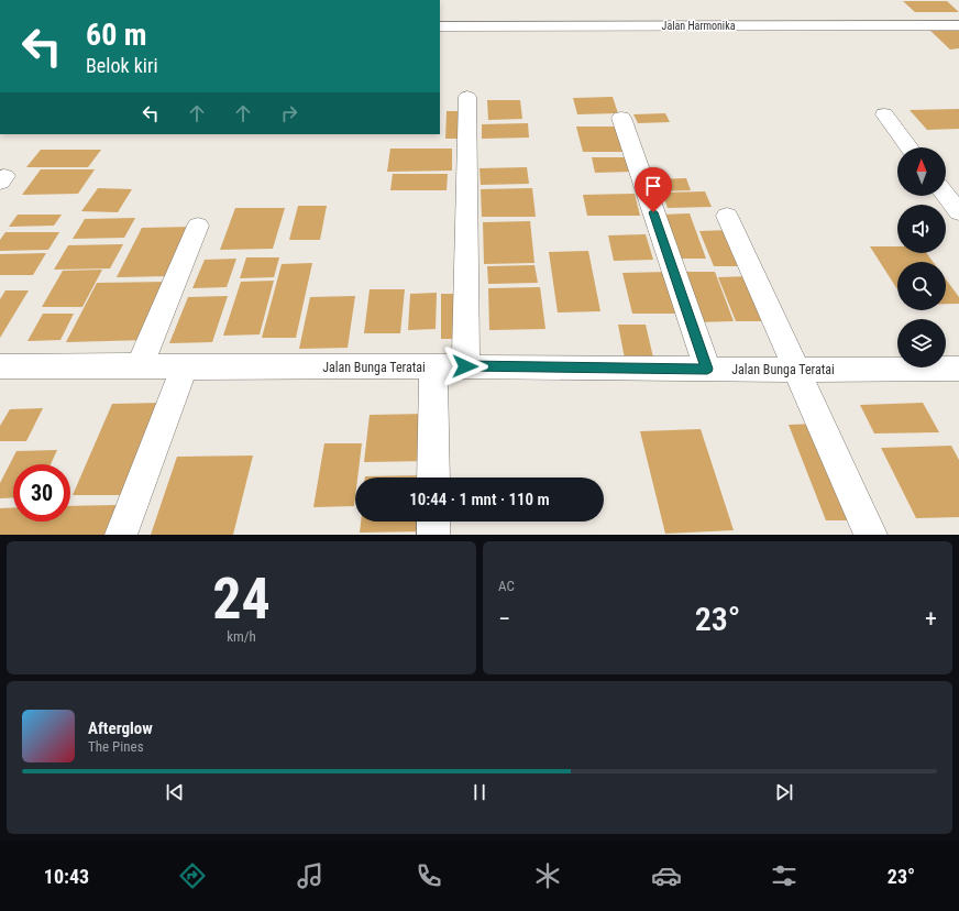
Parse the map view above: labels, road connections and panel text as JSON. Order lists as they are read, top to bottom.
{
  "streets": {
    "street": ["Jalan Harmonika", "Jalan Bunga Teratai"]
  },
  "north": "top",
  "page": {
    "turn": ["60 m", "Belok kiri"],
    "limit": "30",
    "trip": "10:44 · 1 mnt · 110 m",
    "tile": [
      ["24", "km/h"],
      "AC"
    ],
    "heat": ["−", "23°", "+"],
    "song": ["Afterglow", "The Pines"],
    "tabs": ["10:43", "23°"]
  }
}
